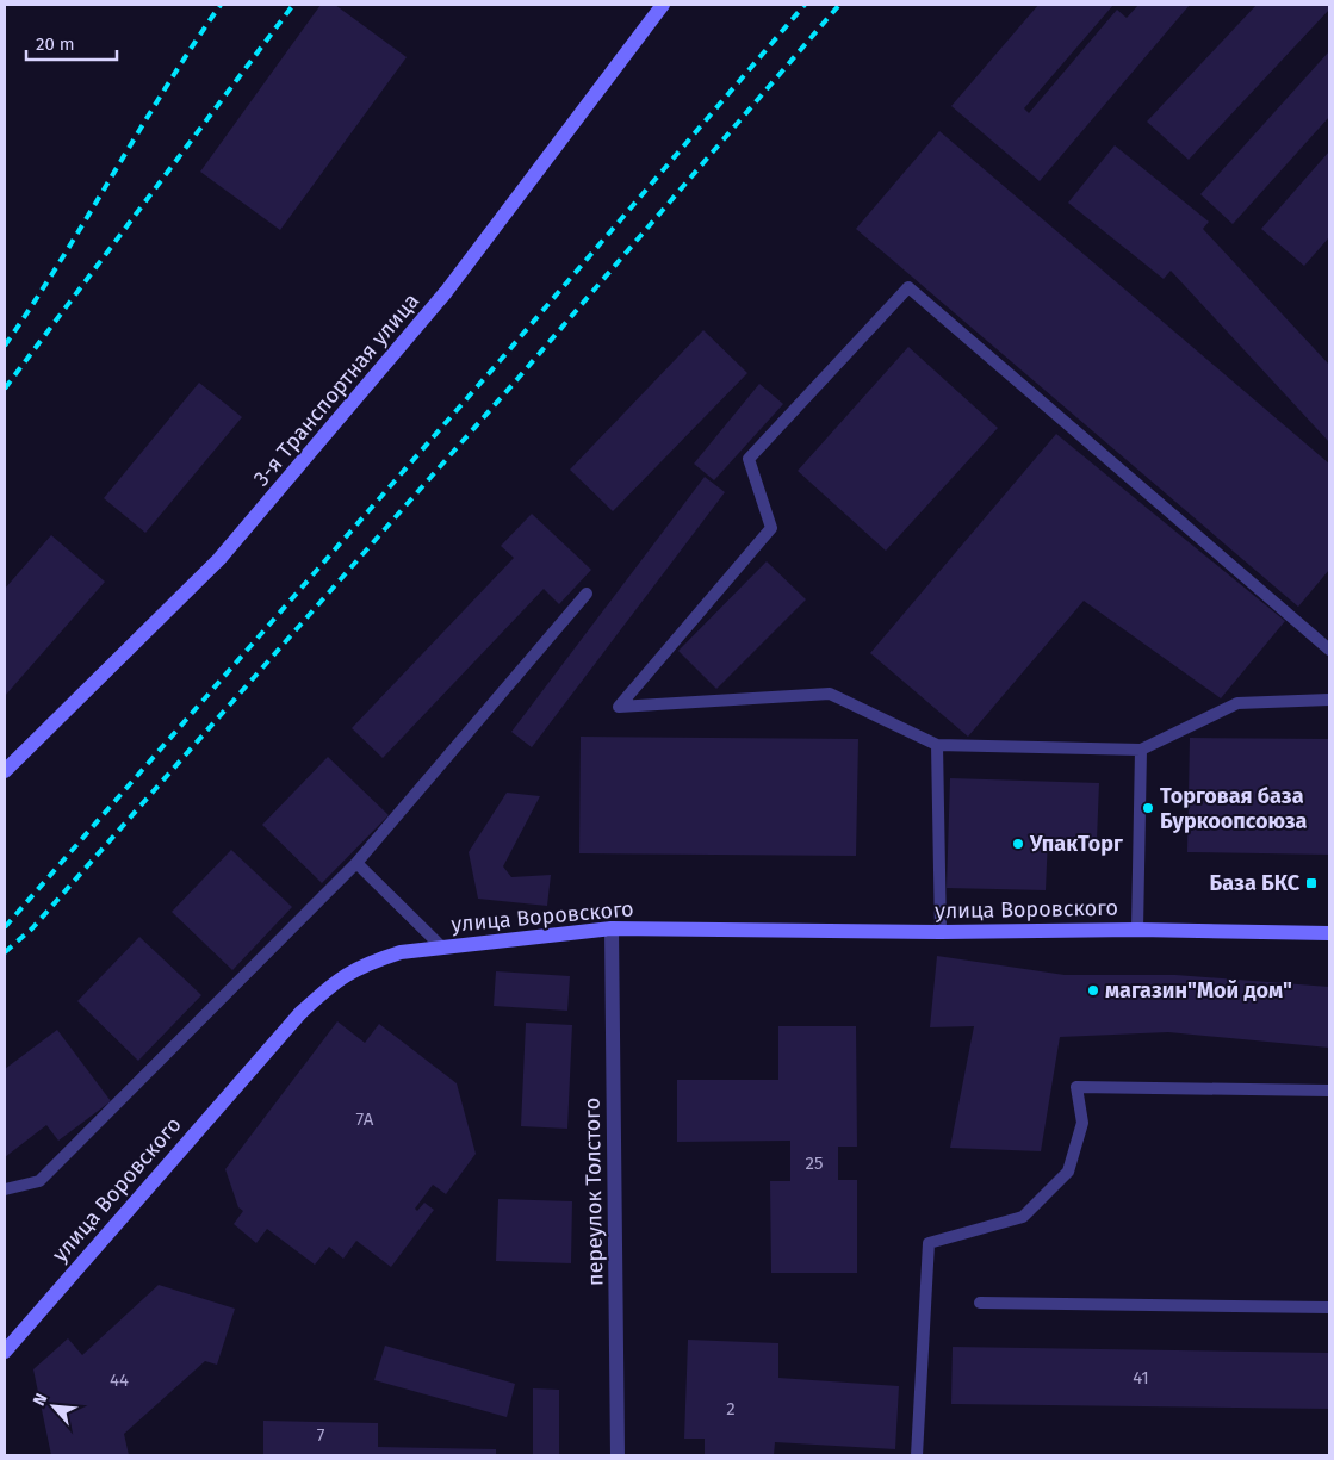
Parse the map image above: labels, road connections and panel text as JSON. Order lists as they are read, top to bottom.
{
  "streets": {
    "street": ["3-я Транспортная улица", "улица Воровского", "переулок Толстого"]
  },
  "crossings": [
    ["улица Воровского", "переулок Толстого"]
  ],
  "places": {
    "other": ["Торговая база Буркоопсоюза", "УпакТорг", "магазин\"Мой дом\""],
    "transit": ["База БКС"]
  },
  "house_numbers": [
    "7А",
    "25",
    "41",
    "44",
    "2",
    "7"
  ],
  "scale_bar": "20 m",
  "north": "top left"
}
